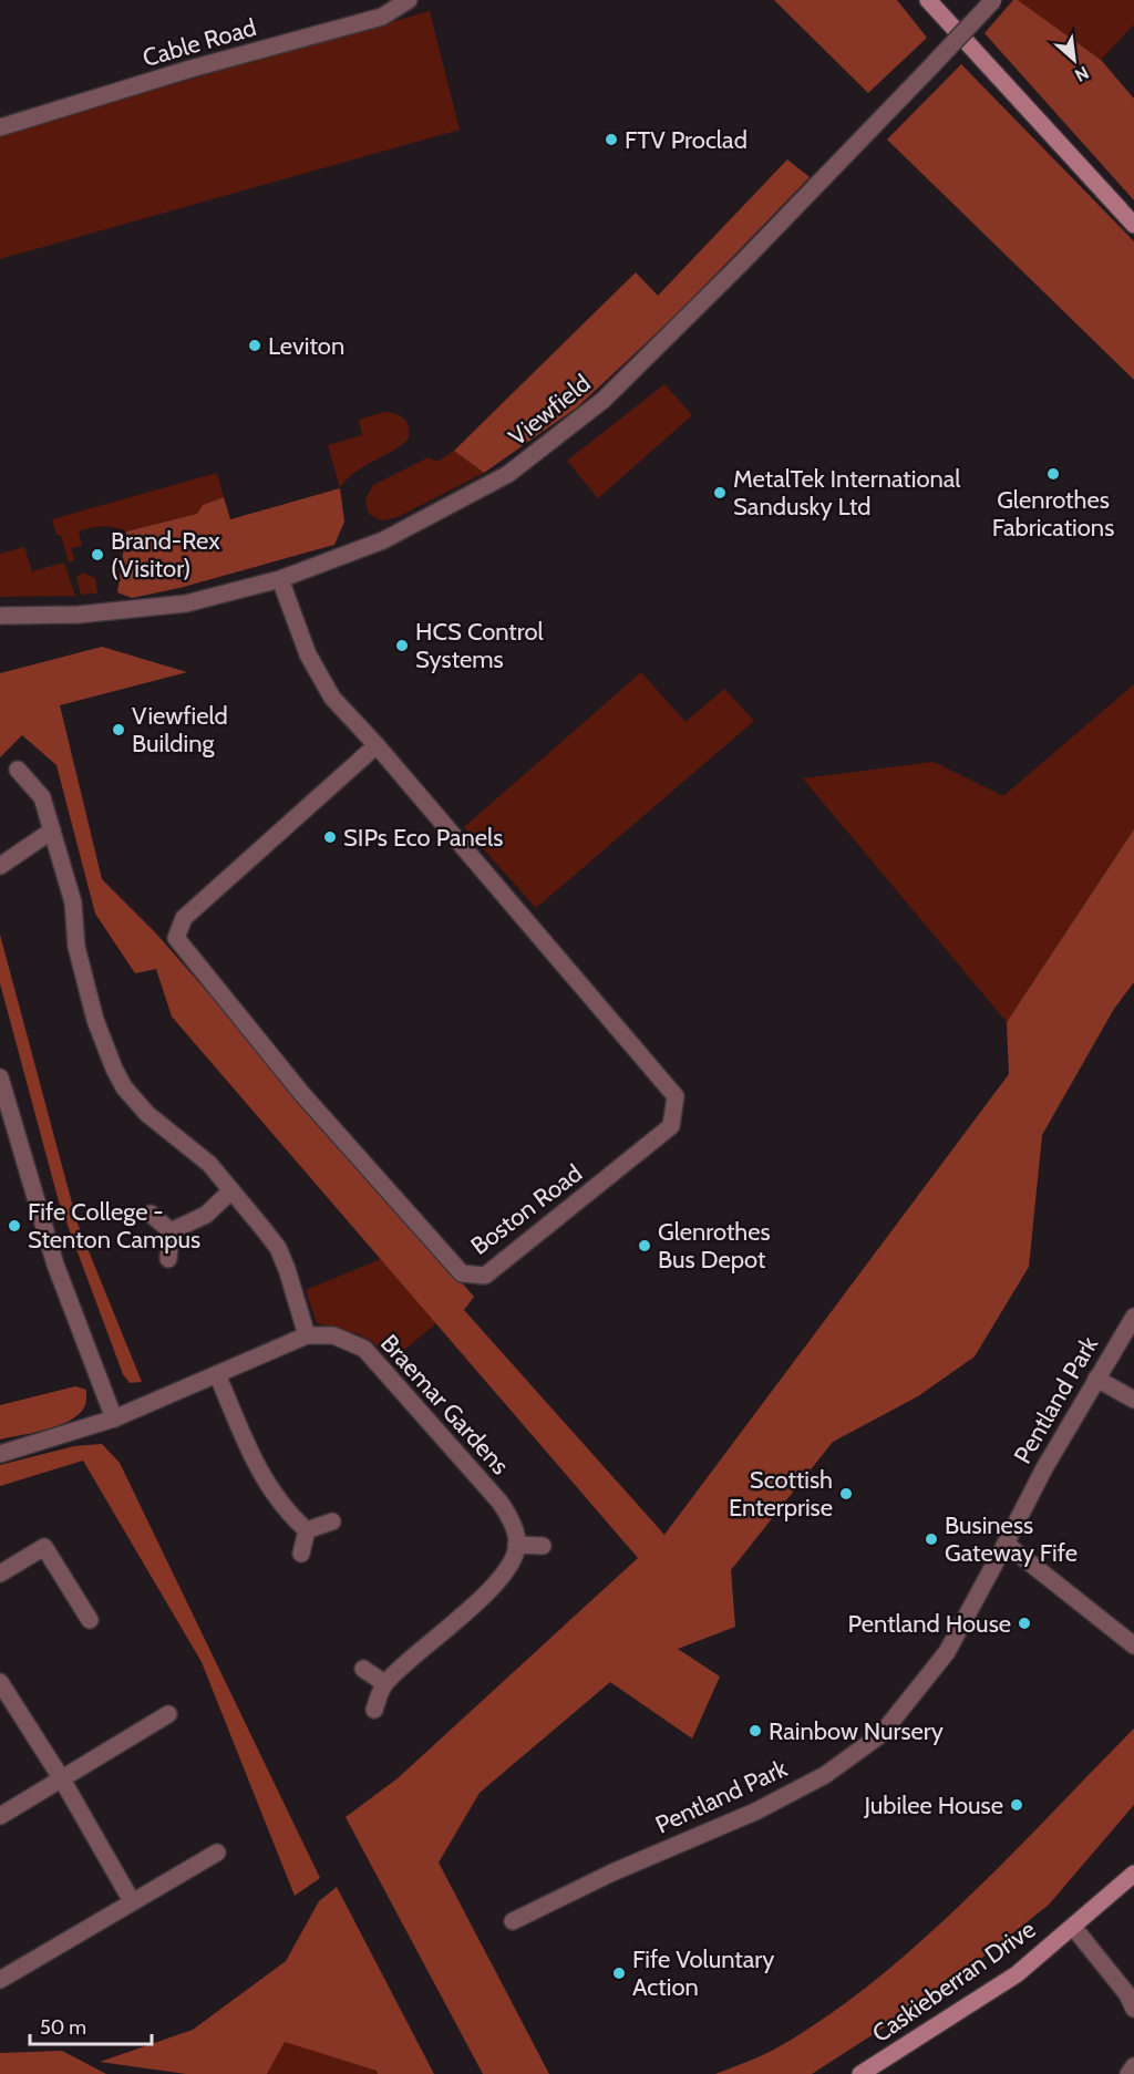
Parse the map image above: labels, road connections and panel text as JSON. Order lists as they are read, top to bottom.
{
  "streets": {
    "street": [
      "Cable Road",
      "Viewfield",
      "Boston Road",
      "Pentland Park",
      "Braemar Gardens",
      "Caskieberran Drive"
    ]
  },
  "crossings": [
    ["Viewfield", "Boston Road"]
  ],
  "places": [
    "FTV Proclad",
    "Leviton",
    "Glenrothes Fabrications",
    "MetalTek International Sandusky Ltd",
    "Brand-Rex (Visitor)",
    "HCS Control Systems",
    "Viewfield Building",
    "SIPs Eco Panels",
    "Fife College - Stenton Campus",
    "Glenrothes Bus Depot",
    "Scottish Enterprise",
    "Business Gateway Fife",
    "Pentland House",
    "Rainbow Nursery",
    "Jubilee House",
    "Fife Voluntary Action"
  ],
  "scale_bar": "50 m",
  "north": "bottom right"
}
